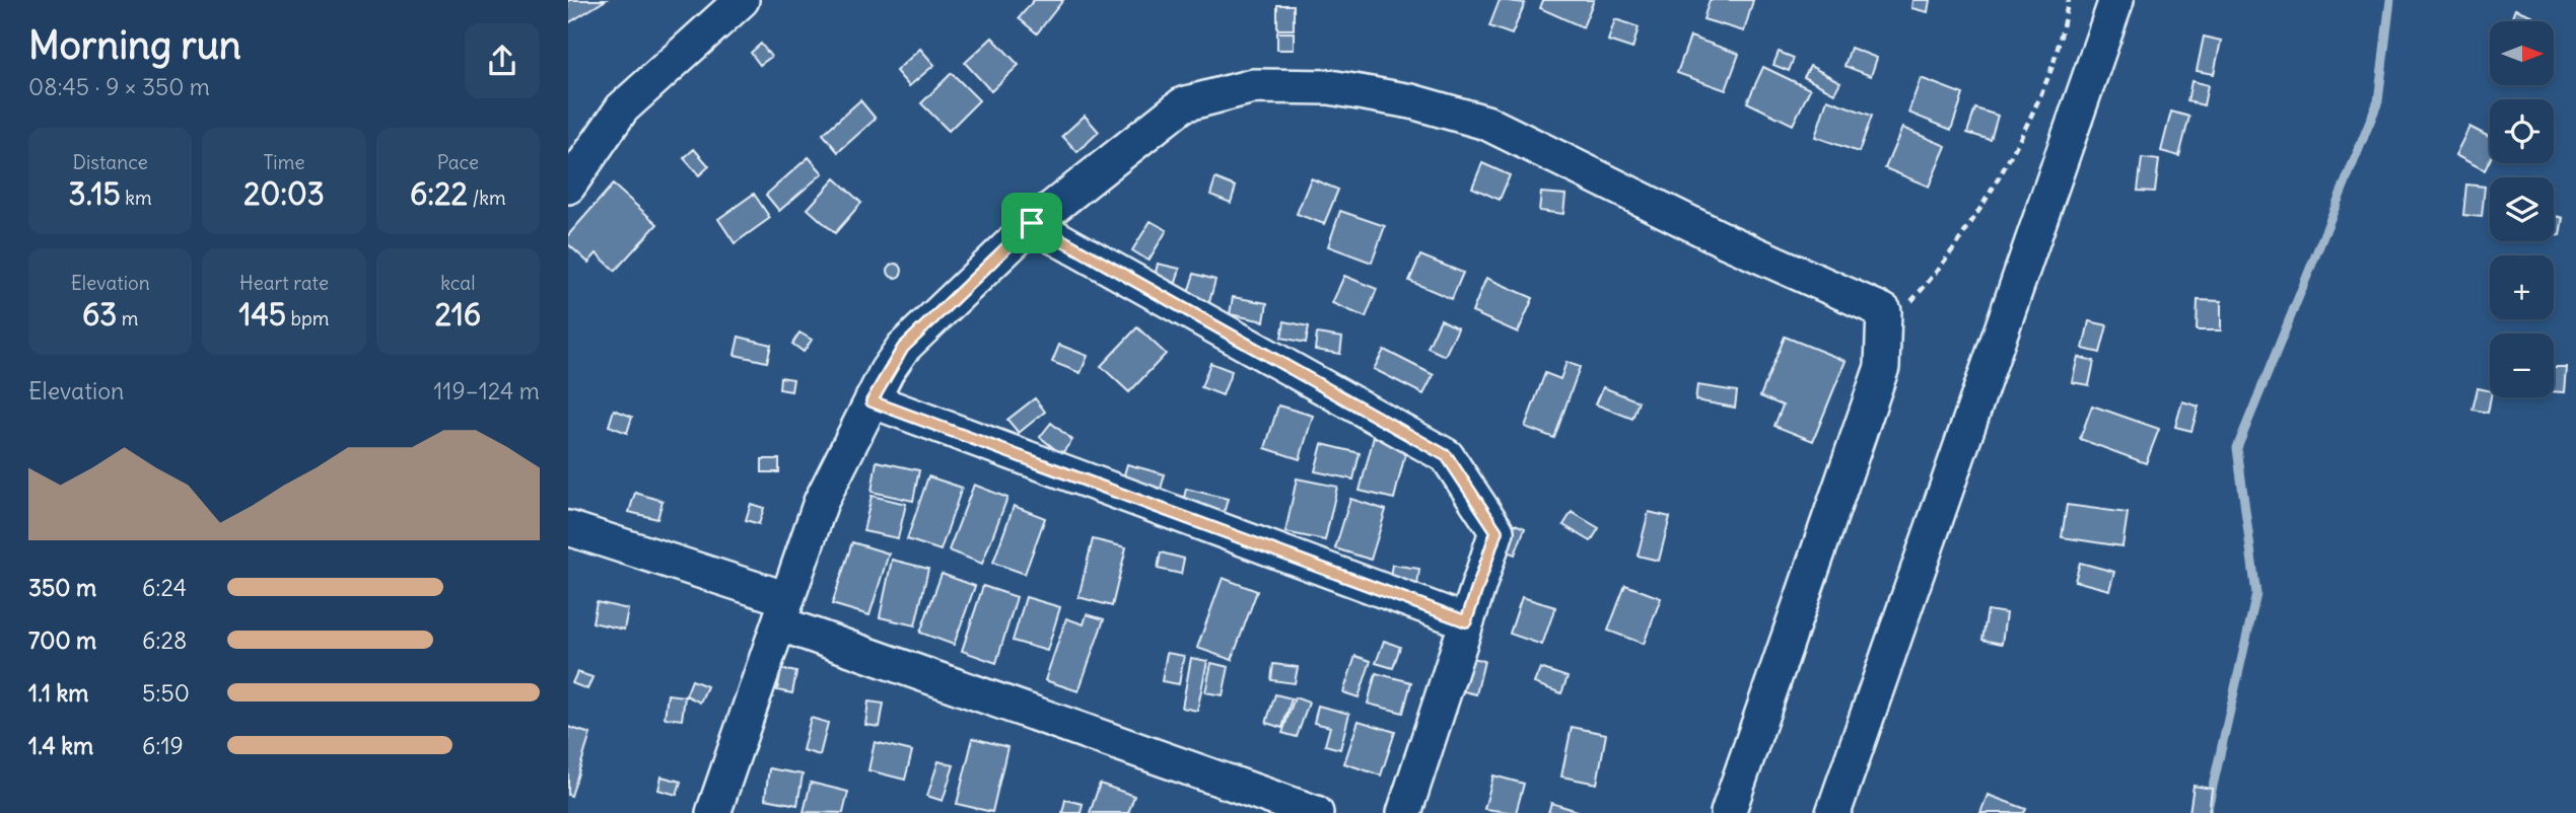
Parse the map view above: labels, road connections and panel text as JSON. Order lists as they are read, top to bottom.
{
  "north": "right",
  "page": {
    "heading": ["Morning run", "08:45 · 9 × 350 m"],
    "map_buttons": ["+", "−"],
    "stats": [
      ["Distance", "3.15 km"],
      ["Time", "20:03"],
      ["Pace", "6:22 /km"],
      ["Elevation", "63 m"],
      ["Heart rate", "145 bpm"],
      ["kcal", "216"]
    ],
    "chart": ["Elevation", "119–124 m"],
    "list": [
      {
        "name": "350 m",
        "note": "6:24"
      },
      {
        "name": "700 m",
        "note": "6:28"
      },
      {
        "name": "1.1 km",
        "note": "5:50"
      },
      {
        "name": "1.4 km",
        "note": "6:19"
      }
    ]
  }
}
